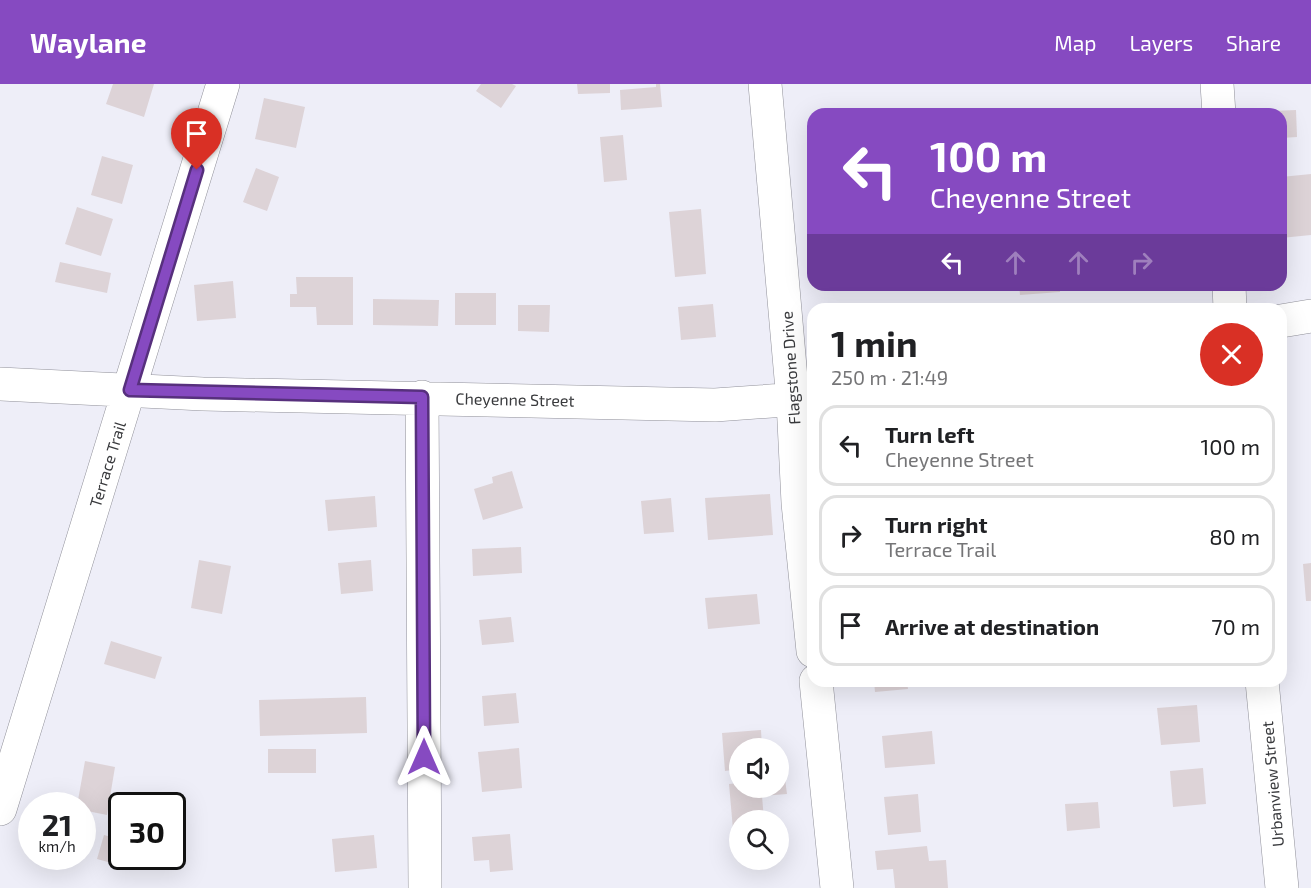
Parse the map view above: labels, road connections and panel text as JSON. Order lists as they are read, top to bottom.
{
  "streets": {
    "street": [
      "Flagstone Drive",
      "Cheyenne Street",
      "Terrace Trail",
      "Urbanview Street"
    ]
  },
  "crossings": [
    ["Flagstone Drive", "Cheyenne Street"],
    ["Cheyenne Street", "Terrace Trail"]
  ],
  "page": {
    "header": "Waylane",
    "nav": ["Map", "Layers", "Share"],
    "turn": ["100 m", "Cheyenne Street"],
    "heading": ["1 min", "250 m · 21:49"],
    "list": [
      {
        "name": "Turn left",
        "note": "Cheyenne Street",
        "value": "100 m"
      },
      {
        "name": "Turn right",
        "note": "Terrace Trail",
        "value": "80 m"
      },
      {
        "name": "Arrive at destination",
        "value": "70 m"
      }
    ],
    "speed": "21 km/h",
    "limit": "30"
  }
}
